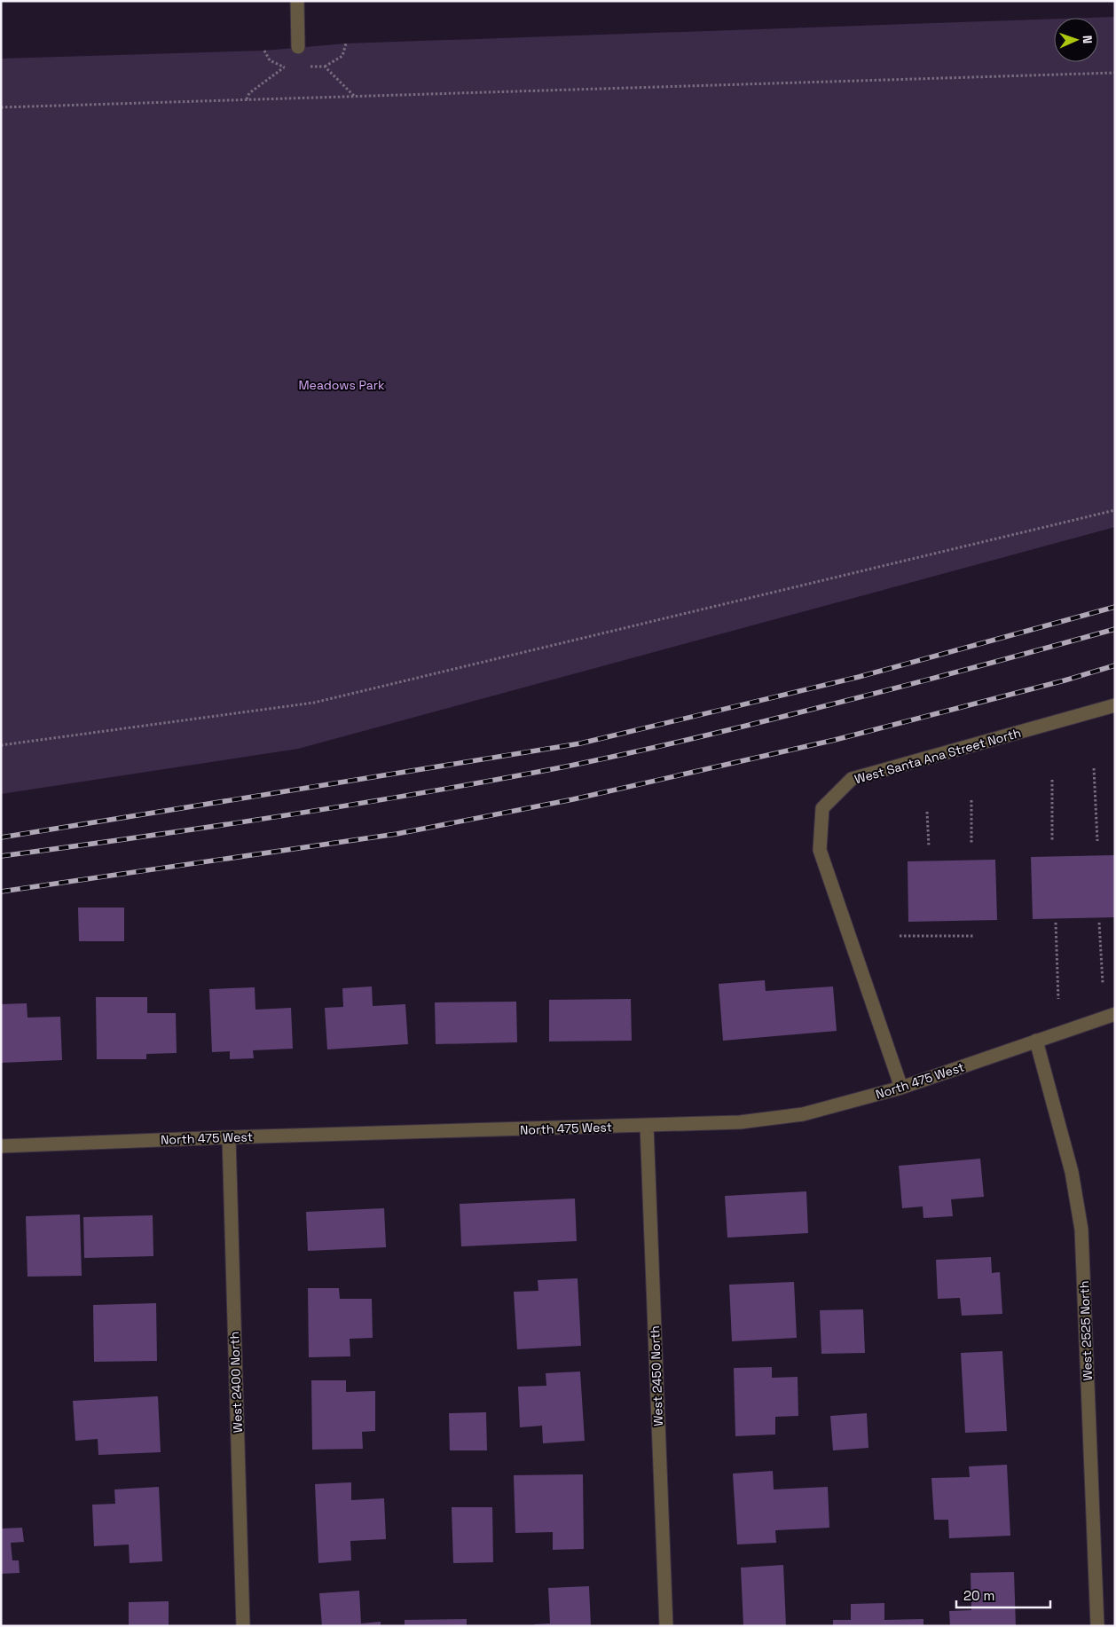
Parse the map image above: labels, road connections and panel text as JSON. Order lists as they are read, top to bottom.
{
  "streets": {
    "street": [
      "West Santa Ana Street North",
      "North 475 West",
      "West 2525 North",
      "West 2450 North",
      "West 2400 North"
    ]
  },
  "crossings": [
    ["West Santa Ana Street North", "North 475 West"],
    ["North 475 West", "West 2525 North"],
    ["North 475 West", "West 2450 North"],
    ["North 475 West", "West 2400 North"]
  ],
  "parks": ["Meadows Park"],
  "scale_bar": "20 m",
  "north": "right"
}
